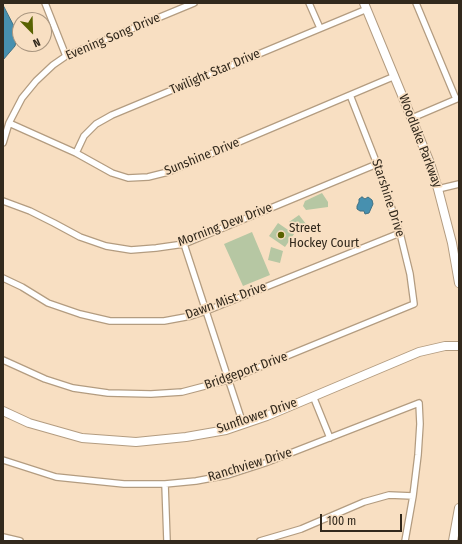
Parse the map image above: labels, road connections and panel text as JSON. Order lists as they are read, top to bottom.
{
  "streets": {
    "street": [
      "Evening Song Drive",
      "Twilight Star Drive",
      "Woodlake Parkway",
      "Sunshine Drive",
      "Starshine Drive",
      "Morning Dew Drive",
      "Dawn Mist Drive",
      "Bridgeport Drive",
      "Sunflower Drive",
      "Ranchview Drive"
    ]
  },
  "crossings": [
    ["Evening Song Drive", "Sunshine Drive"],
    ["Twilight Star Drive", "Woodlake Parkway"],
    ["Twilight Star Drive", "Sunshine Drive"],
    ["Woodlake Parkway", "Sunshine Drive"],
    ["Sunshine Drive", "Starshine Drive"],
    ["Starshine Drive", "Morning Dew Drive"],
    ["Starshine Drive", "Dawn Mist Drive"],
    ["Starshine Drive", "Bridgeport Drive"]
  ],
  "places": ["Street Hockey Court"],
  "scale_bar": "100 m",
  "north": "bottom right"
}
